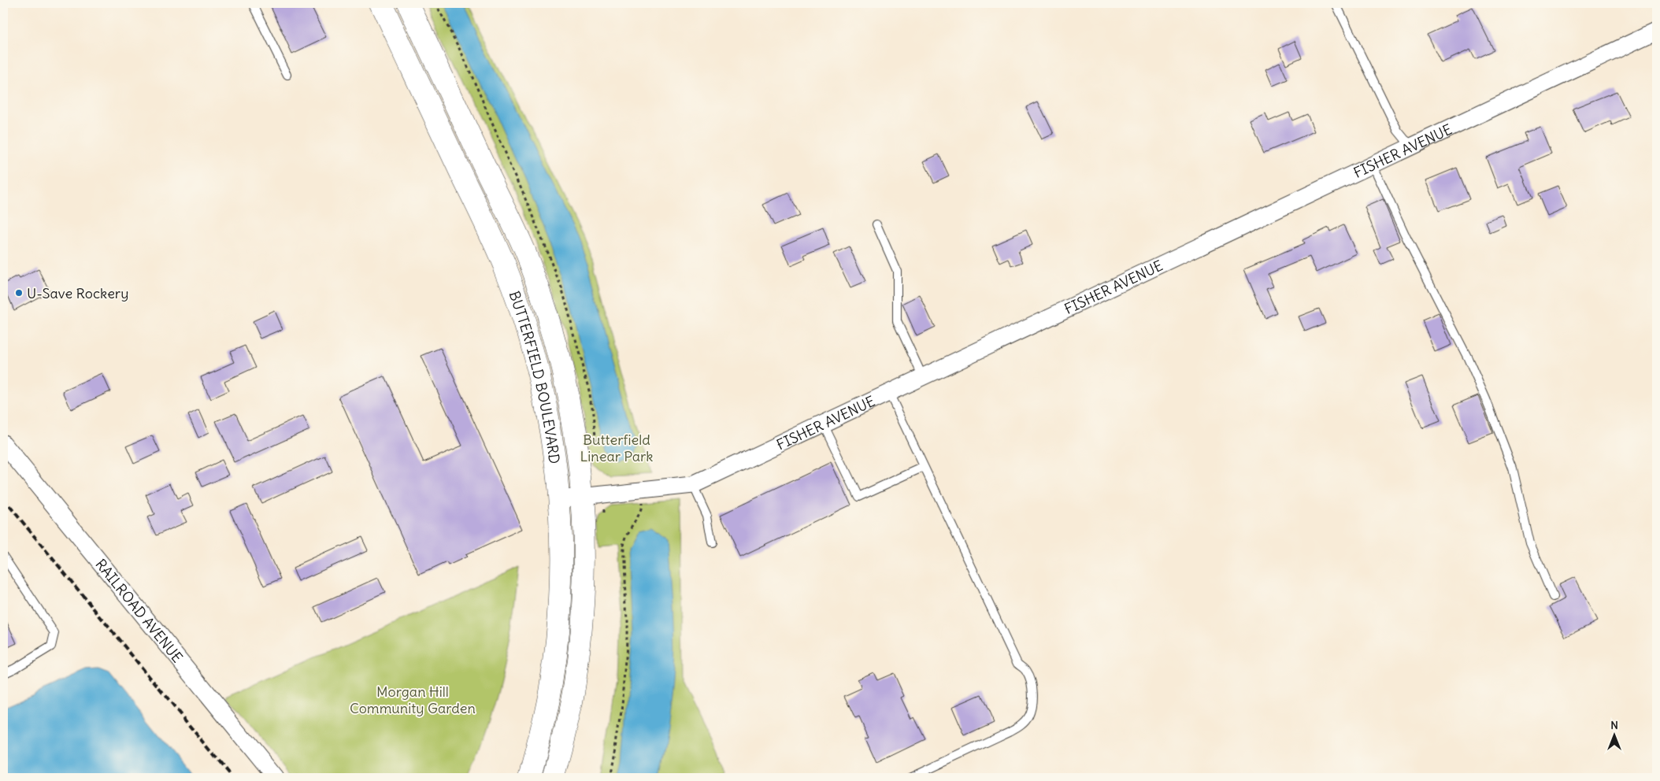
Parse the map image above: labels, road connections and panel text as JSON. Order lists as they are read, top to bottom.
{
  "streets": {
    "main road": ["BUTTERFIELD BOULEVARD"],
    "street": ["FISHER AVENUE", "RAILROAD AVENUE"]
  },
  "crossings": [
    ["FISHER AVENUE", "BUTTERFIELD BOULEVARD"]
  ],
  "parks": ["Butterfield Linear Park", "Morgan Hill Community Garden"],
  "places": ["U-Save Rockery"],
  "north": "top"
}
